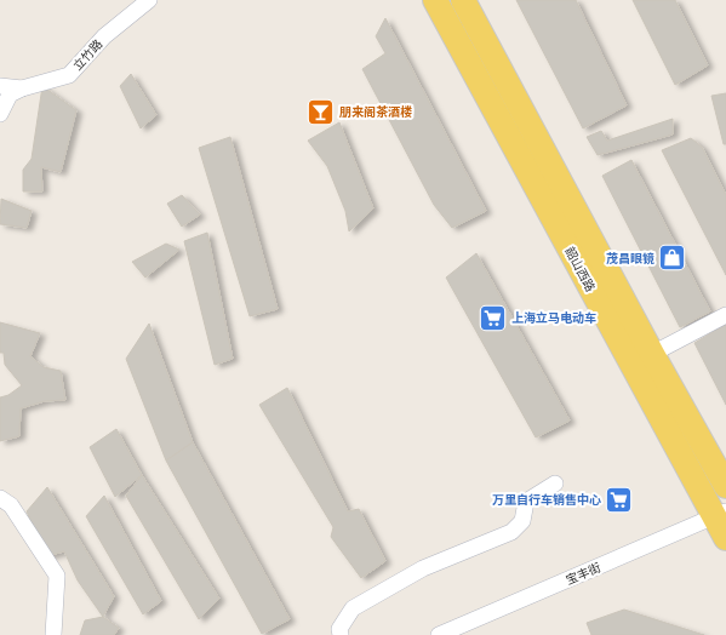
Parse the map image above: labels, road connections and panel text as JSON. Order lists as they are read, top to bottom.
{
  "streets": {
    "main road": ["韶山西路"],
    "street": ["立竹路", "宝丰街"]
  },
  "crossings": [
    ["韶山西路", "宝丰街"]
  ],
  "places": {
    "bar": ["朋来阁茶酒楼"],
    "shop": ["茂昌眼镜"],
    "supermarket": ["上海立马电动车", "万里自行车销售中心"]
  }
}
